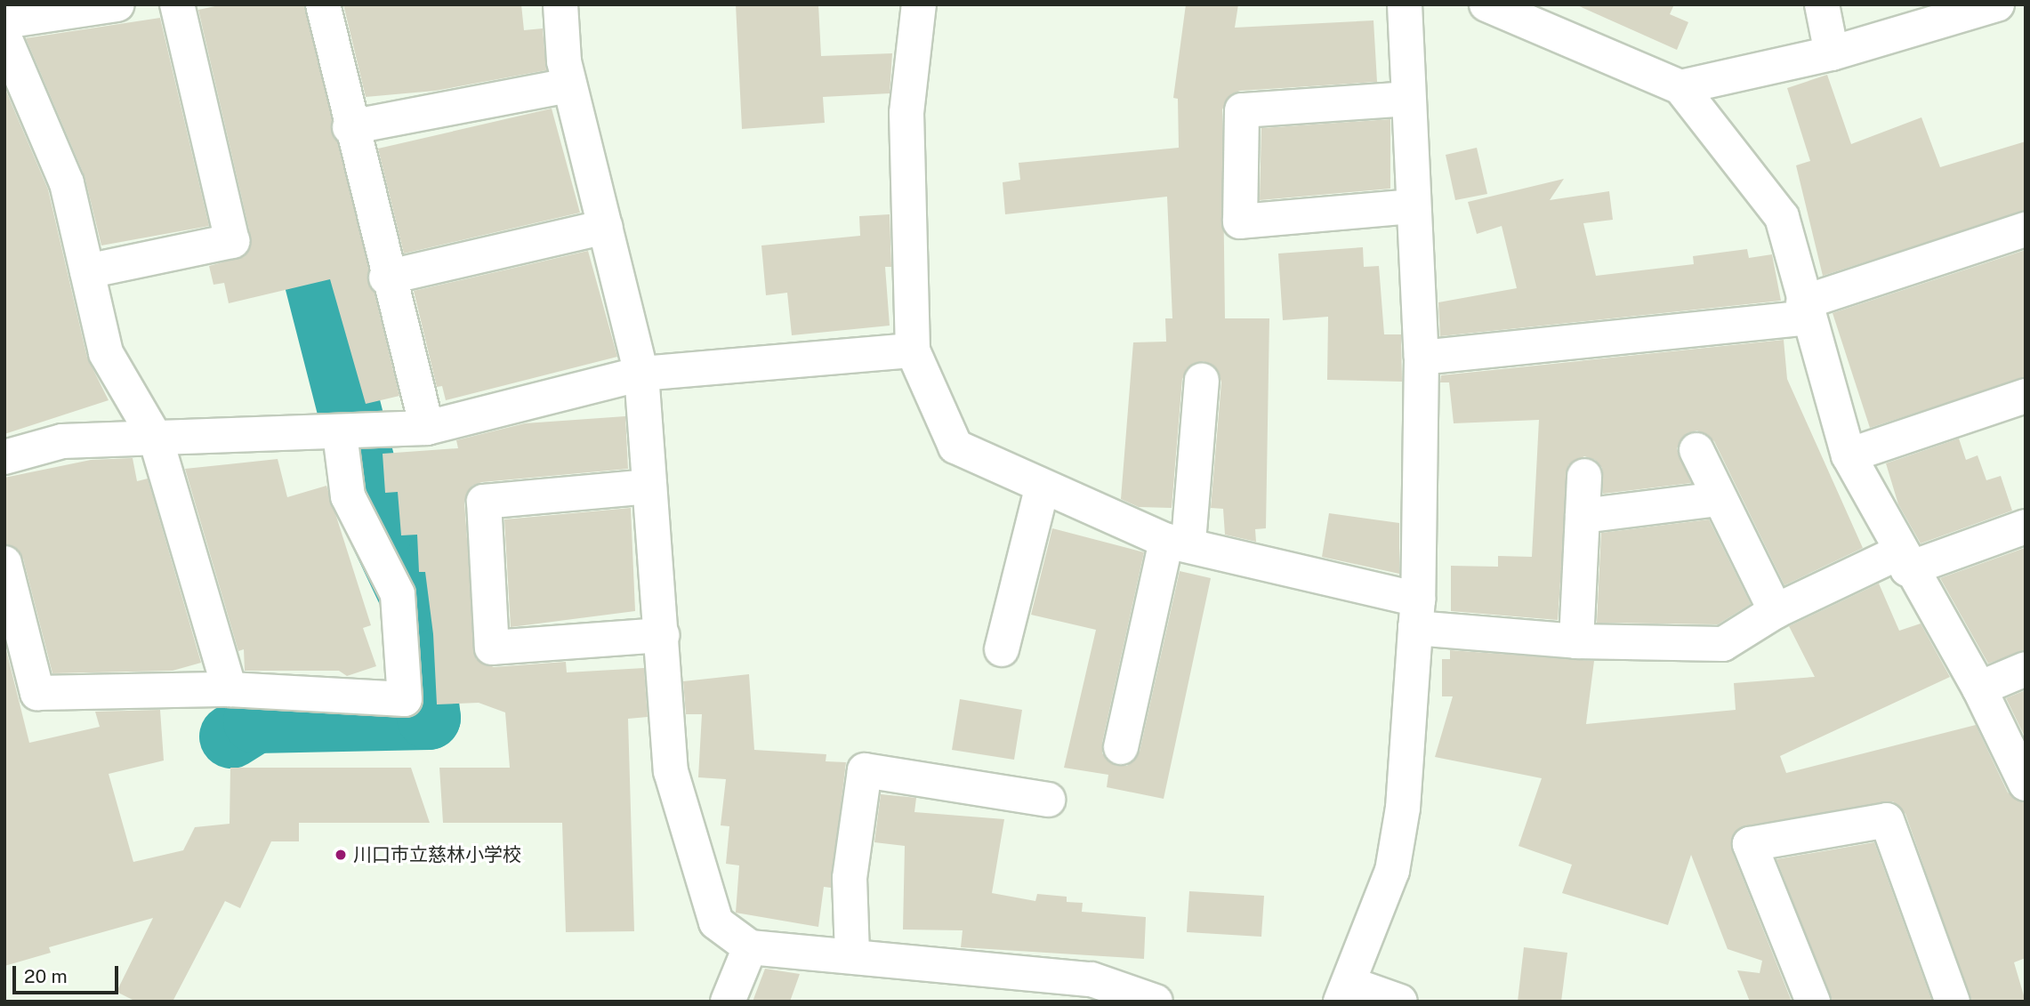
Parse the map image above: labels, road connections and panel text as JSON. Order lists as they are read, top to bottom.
{
  "places": ["川口市立慈林小学校"],
  "scale_bar": "20 m"
}
